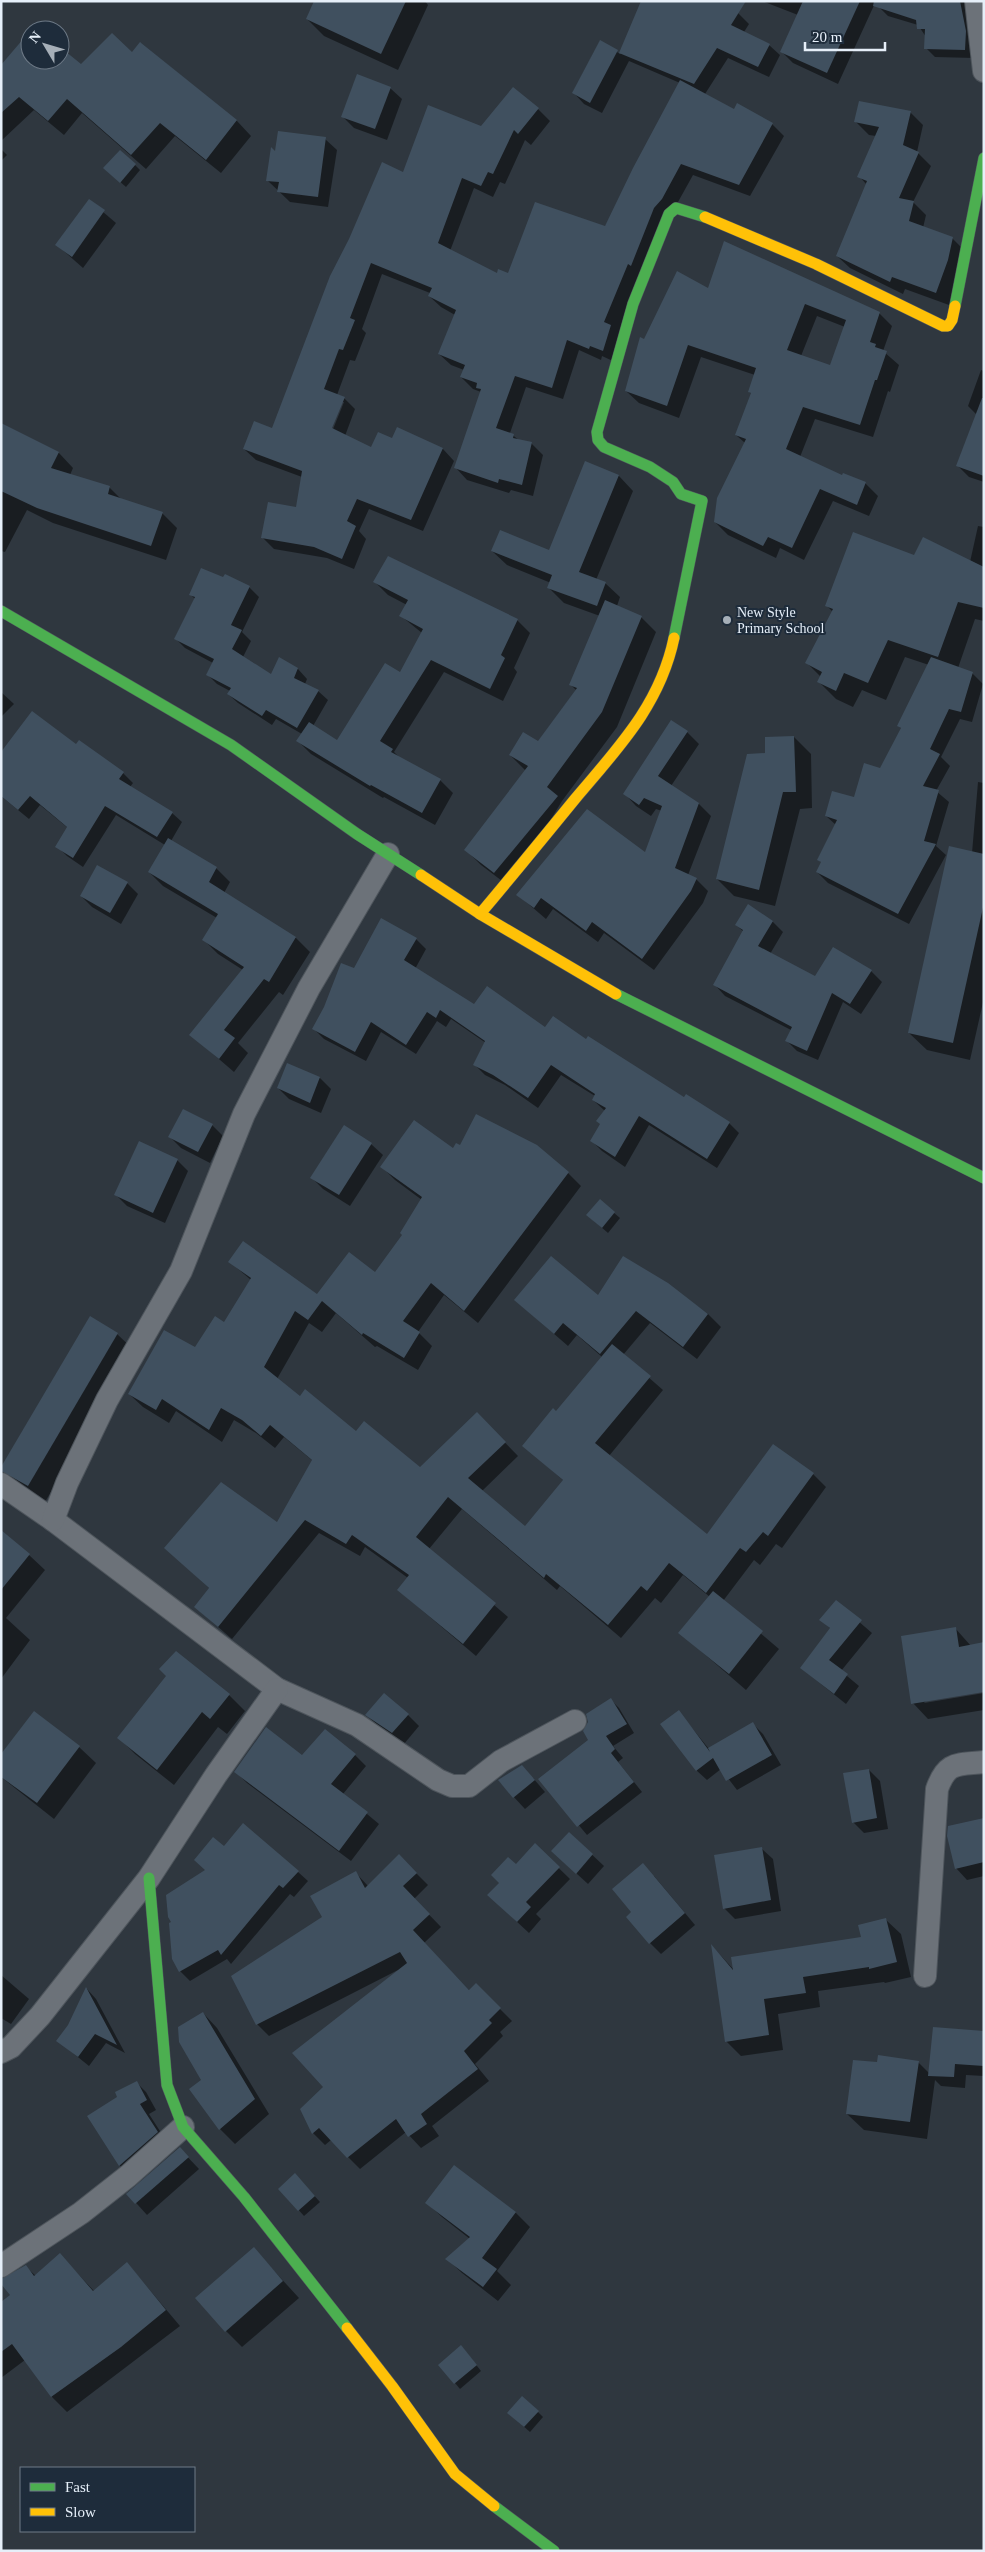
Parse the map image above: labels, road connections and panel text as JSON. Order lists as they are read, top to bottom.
{
  "places": ["New Style Primary School"],
  "legend": ["Fast", "Slow"],
  "scale_bar": "20 m",
  "north": "top left"
}
